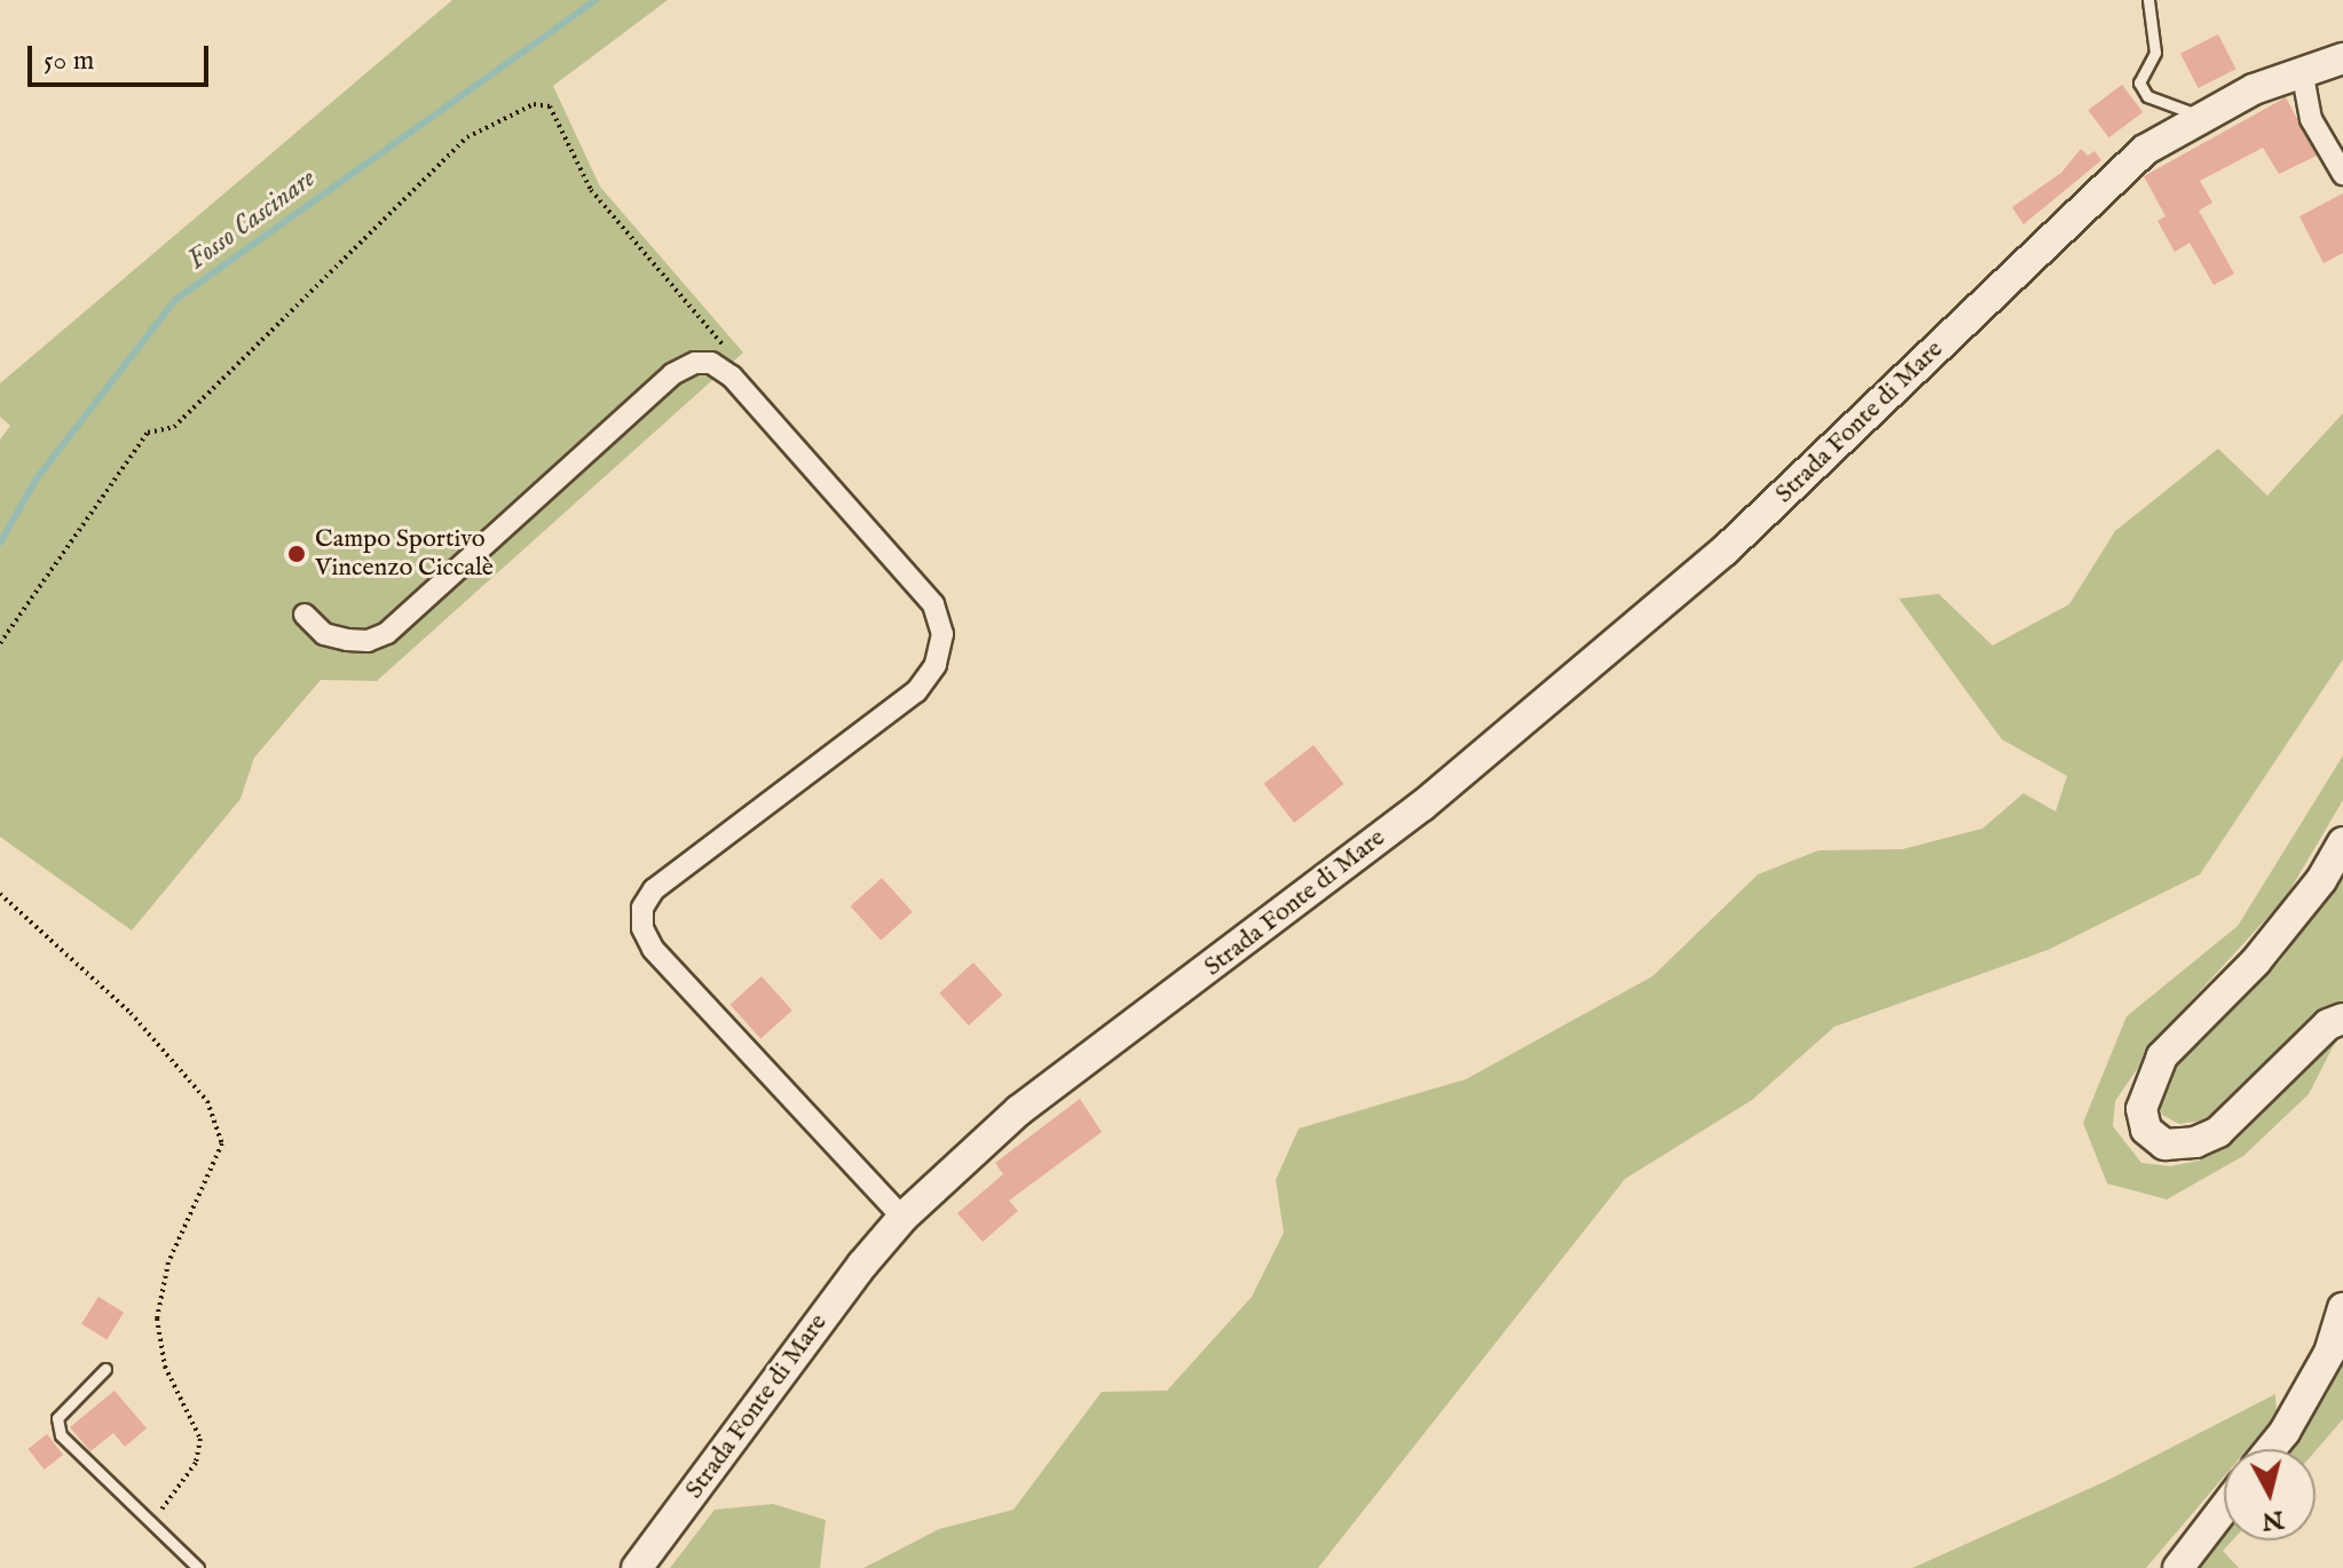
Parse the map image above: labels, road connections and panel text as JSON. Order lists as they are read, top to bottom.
{
  "streets": {
    "street": ["Strada Fonte di Mare"]
  },
  "water": ["Fosso Cascinare"],
  "places": ["Campo Sportivo Vincenzo Ciccalè"],
  "scale_bar": "50 m",
  "north": "bottom"
}
